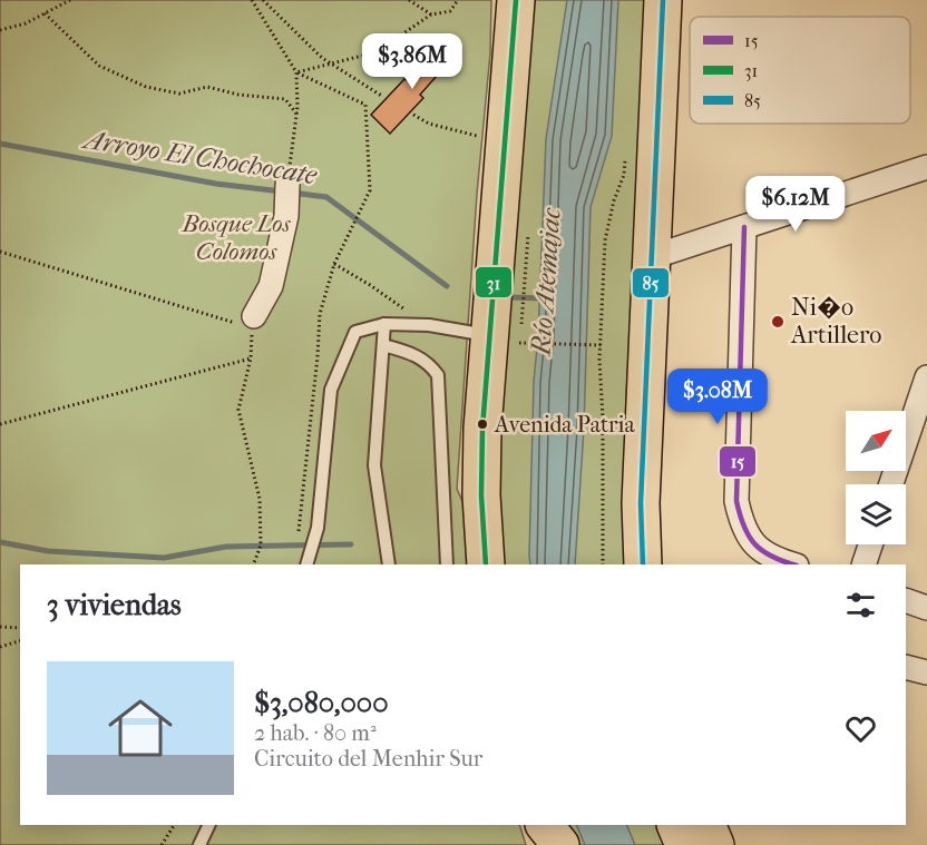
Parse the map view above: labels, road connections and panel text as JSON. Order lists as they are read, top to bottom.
{
  "water": ["Arroyo El Chochocate", "Río Atemajac"],
  "parks": ["Bosque Los Colomos"],
  "places": ["Ni�o Artillero", "Avenida Patria"],
  "lines": ["transit line 31", "transit line 85", "transit line 15"],
  "legend": ["15", "31", "85"],
  "north": "top right",
  "page": {
    "price": ["$3.86M", "$6.12M", "$3.08M"],
    "heading": "3 viviendas",
    "list": [
      {
        "name": "$3,080,000",
        "note": "2 hab. · 80 m² · Circuito del Menhir Sur"
      }
    ]
  }
}
